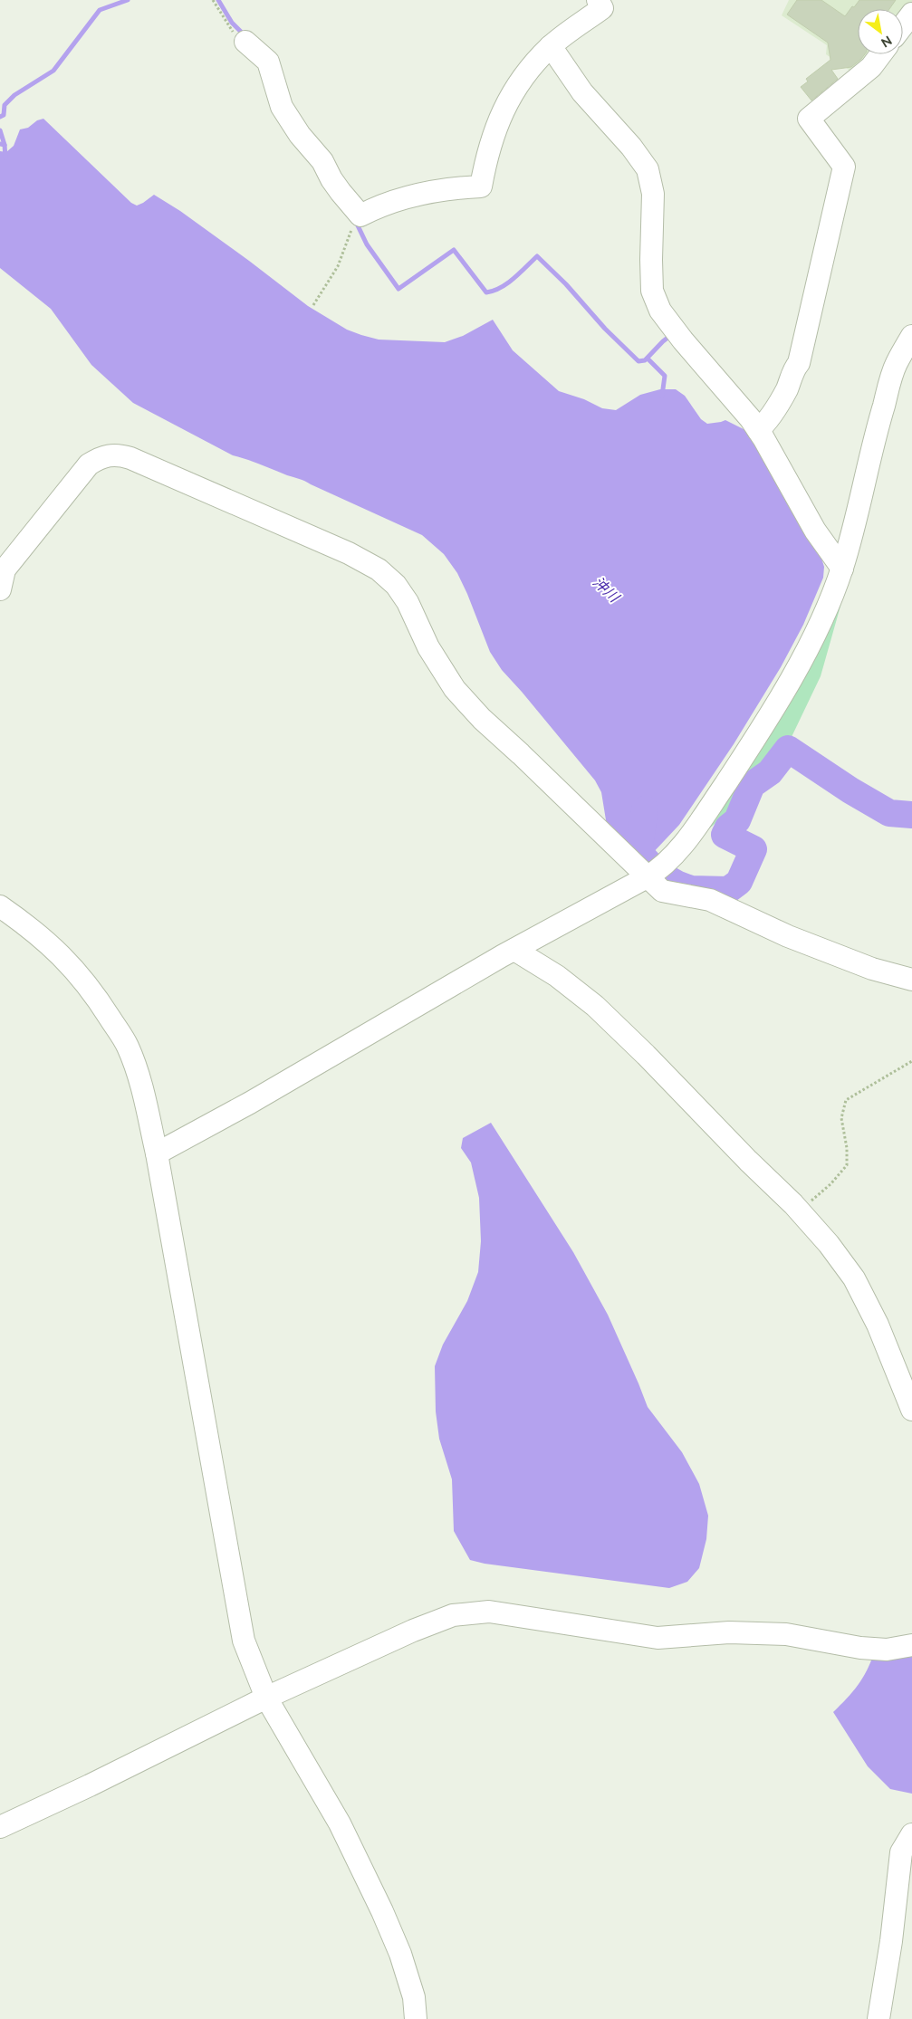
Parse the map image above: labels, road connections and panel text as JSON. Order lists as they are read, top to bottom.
{
  "water": ["沖川"],
  "north": "bottom right"
}
